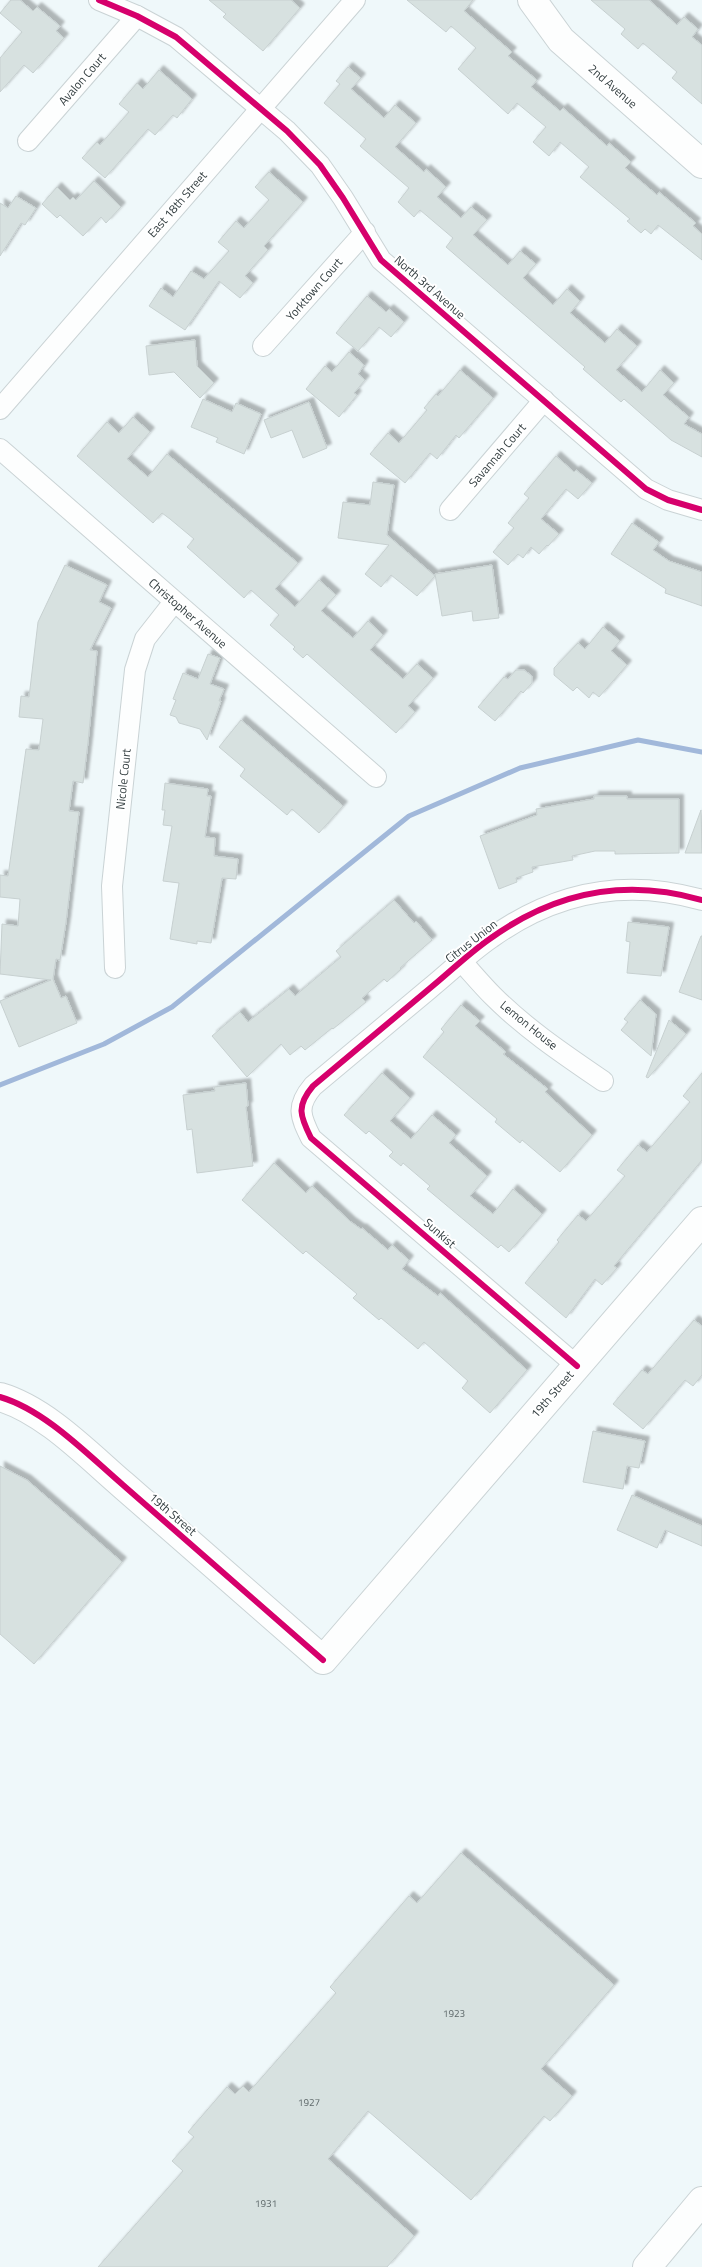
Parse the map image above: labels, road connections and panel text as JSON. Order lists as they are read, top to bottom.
{
  "streets": {
    "main road": ["2nd Avenue", "19th Street"],
    "street": [
      "Avalon Court",
      "East 18th Street",
      "North 3rd Avenue",
      "Yorktown Court",
      "Savannah Court",
      "Christopher Avenue",
      "Nicole Court",
      "Citrus Union",
      "Lemon House",
      "Sunkist"
    ]
  },
  "crossings": [
    ["Avalon Court", "North 3rd Avenue"],
    ["East 18th Street", "North 3rd Avenue"],
    ["North 3rd Avenue", "Yorktown Court"],
    ["North 3rd Avenue", "Savannah Court"],
    ["Christopher Avenue", "Nicole Court"],
    ["Citrus Union", "Lemon House"],
    ["Citrus Union", "Sunkist"],
    ["Sunkist", "19th Street"]
  ],
  "house_numbers": ["1923", "1927", "1931"]
}
